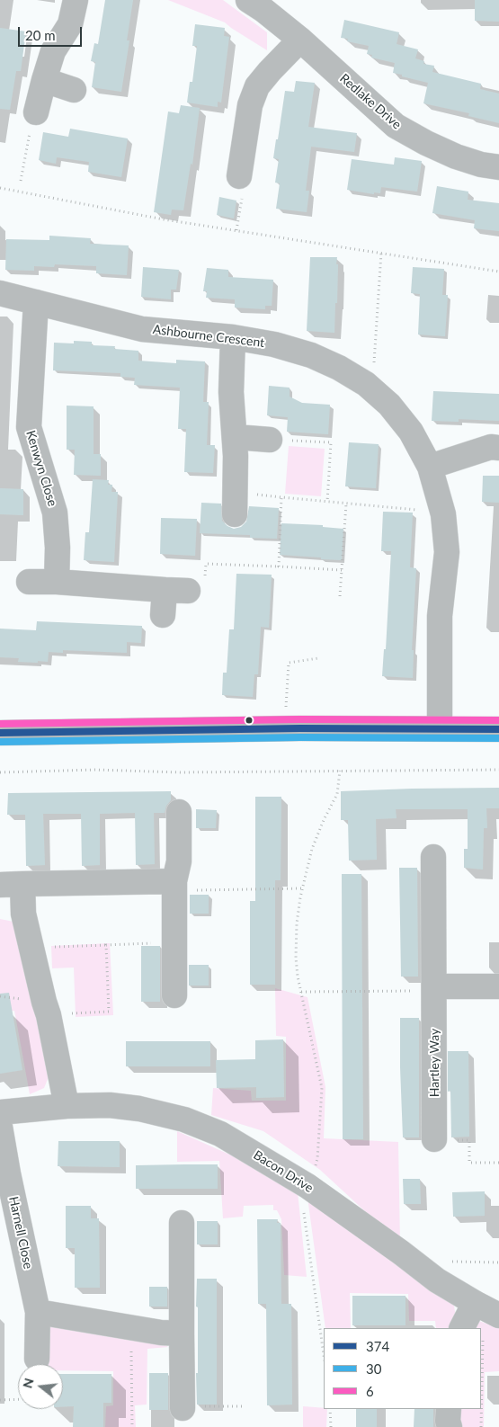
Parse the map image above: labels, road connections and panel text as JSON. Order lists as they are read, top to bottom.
{
  "streets": {
    "street": [
      "Redlake Drive",
      "Ashbourne Crescent",
      "Kenwyn Close",
      "Hartley Way",
      "Bacon Drive",
      "Harnell Close"
    ]
  },
  "crossings": [
    ["Ashbourne Crescent", "Kenwyn Close"]
  ],
  "lines": ["transit line 6", "transit line 374", "transit line 30"],
  "legend": ["374", "30", "6"],
  "scale_bar": "20 m",
  "north": "left"
}
